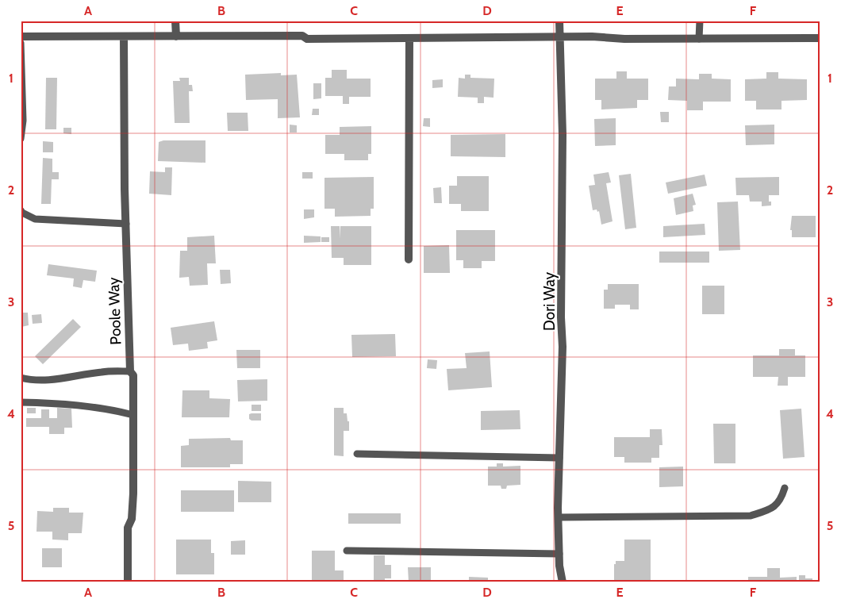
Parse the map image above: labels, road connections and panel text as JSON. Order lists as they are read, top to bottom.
{
  "streets": {
    "street": ["Dori Way", "Poole Way"]
  },
  "grid": {
    "columns": [
      "A",
      "B",
      "C",
      "D",
      "E",
      "F"
    ],
    "rows": [
      "1",
      "2",
      "3",
      "4",
      "5"
    ]
  }
}
